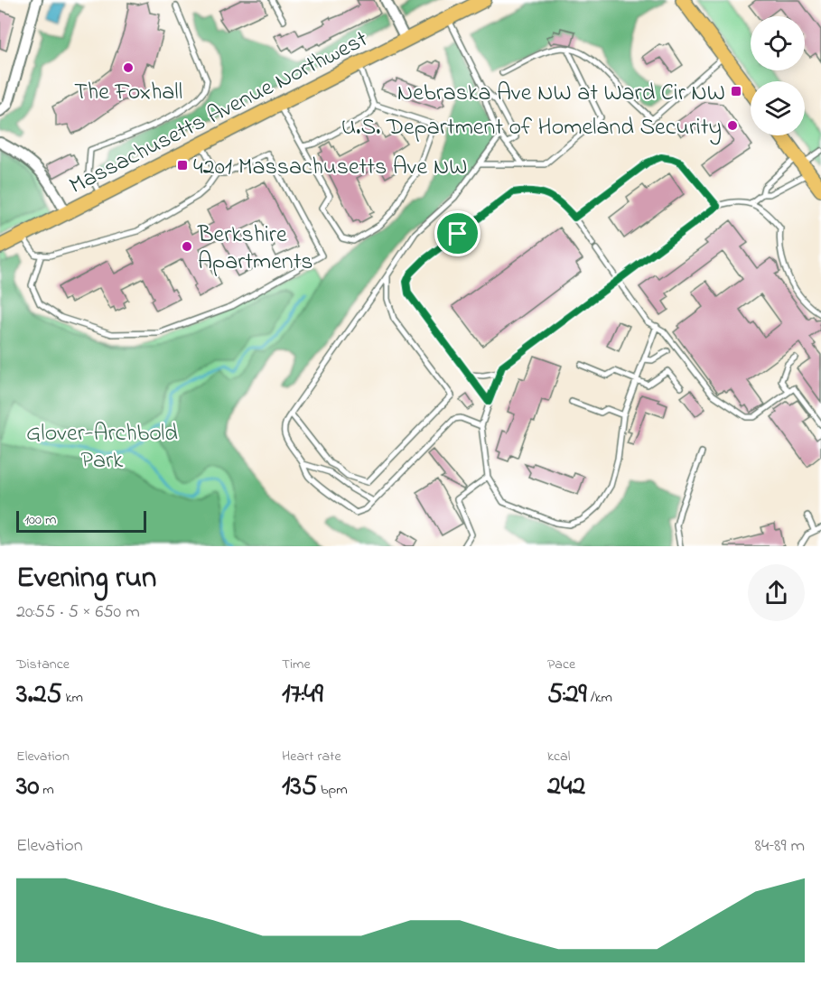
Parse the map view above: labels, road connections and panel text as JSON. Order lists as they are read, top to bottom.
{
  "streets": {
    "main road": ["Massachusetts Avenue Northwest"]
  },
  "parks": ["Glover-Archbold Park"],
  "places": {
    "other": ["The Foxhall", "U.S. Department of Homeland Security", "Berkshire Apartments"],
    "transit": ["Nebraska Ave NW at Ward Cir NW", "4201 Massachusetts Ave NW"]
  },
  "scale_bar": "100 m",
  "page": {
    "scale": "100 m",
    "heading": ["Evening run", "20:55 · 5 × 650 m"],
    "stats": [
      ["Distance", "3.25 km"],
      ["Time", "17:49"],
      ["Pace", "5:29 /km"],
      ["Elevation", "30 m"],
      ["Heart rate", "135 bpm"],
      ["kcal", "242"]
    ],
    "chart": ["Elevation", "84–89 m"]
  }
}
